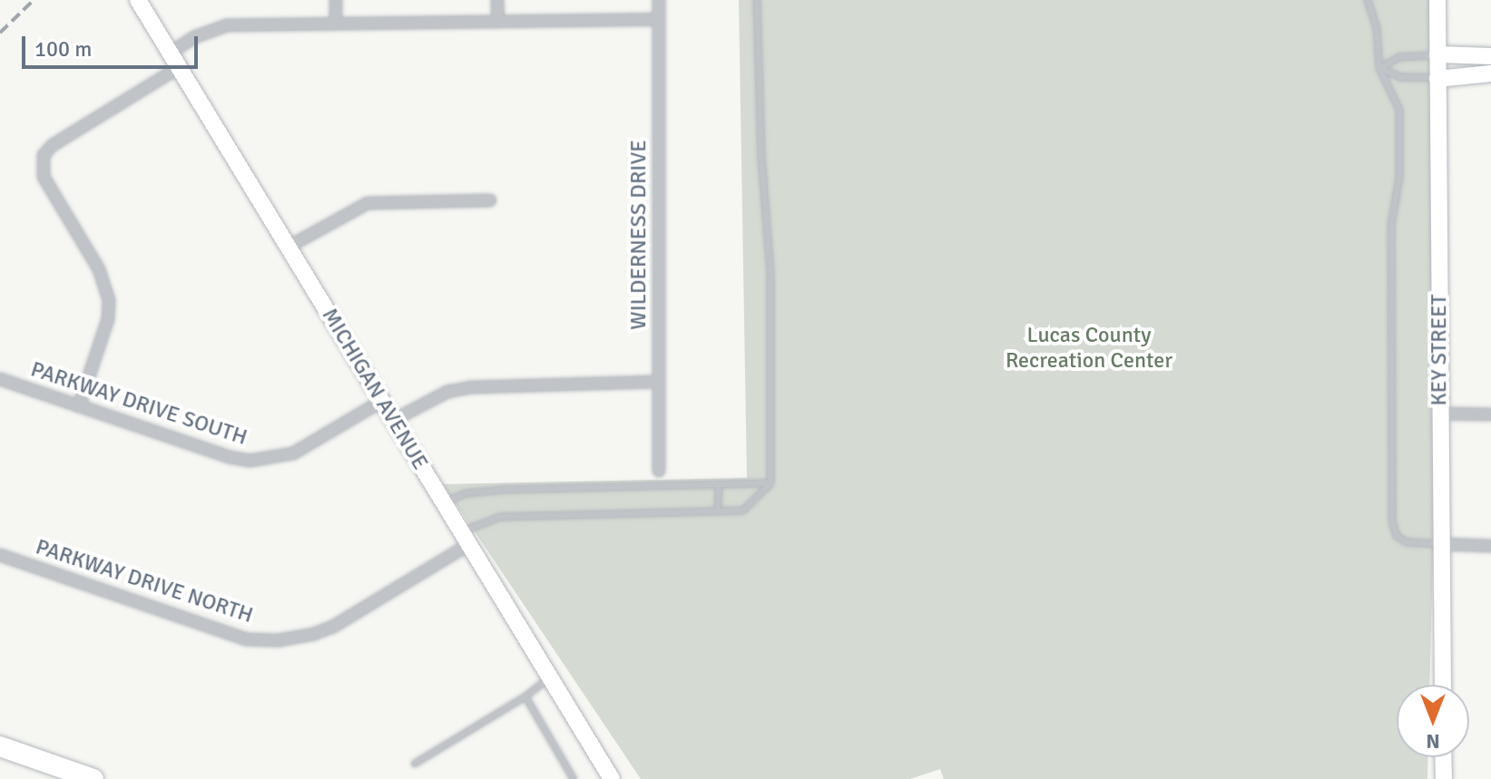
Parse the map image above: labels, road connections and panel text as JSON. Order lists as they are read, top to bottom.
{
  "streets": {
    "street": [
      "WILDERNESS DRIVE",
      "KEY STREET",
      "MICHIGAN AVENUE",
      "PARKWAY DRIVE SOUTH",
      "PARKWAY DRIVE NORTH"
    ]
  },
  "crossings": [
    ["MICHIGAN AVENUE", "PARKWAY DRIVE SOUTH"],
    ["MICHIGAN AVENUE", "PARKWAY DRIVE NORTH"]
  ],
  "parks": ["Lucas County Recreation Center"],
  "scale_bar": "100 m",
  "north": "bottom"
}
